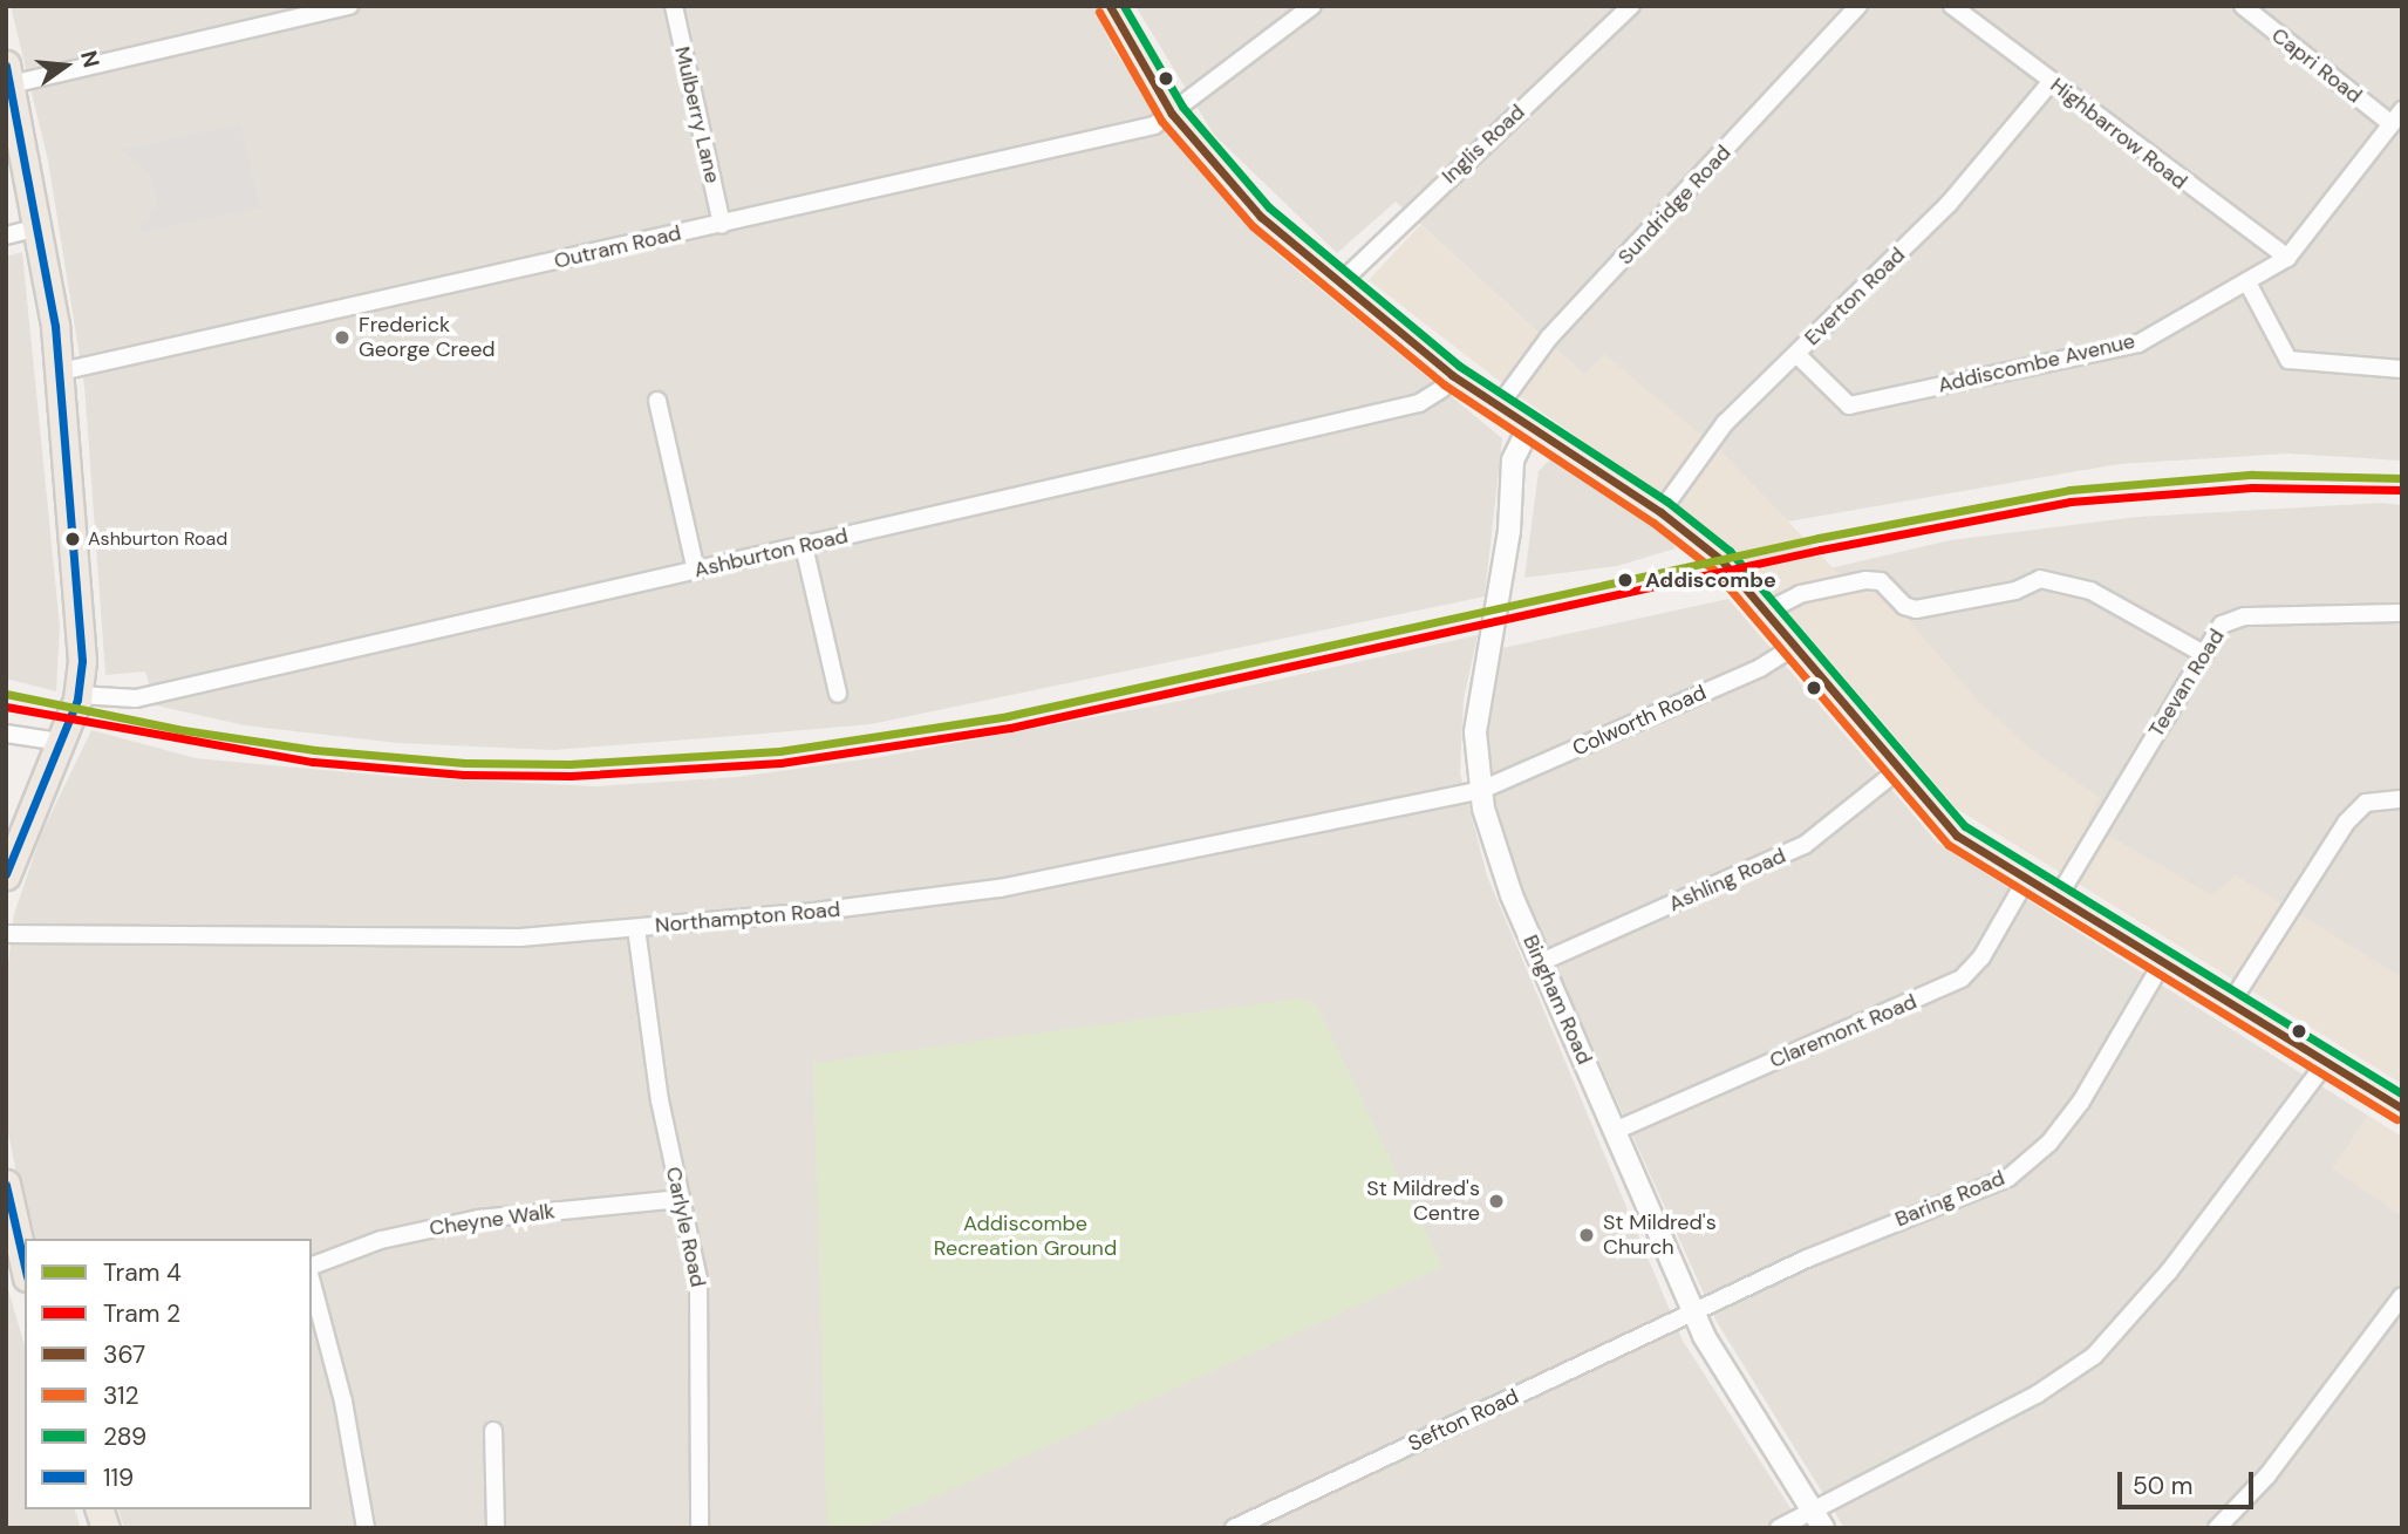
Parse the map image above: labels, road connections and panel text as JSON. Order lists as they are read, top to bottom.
{
  "streets": {
    "street": [
      "Capri Road",
      "Mulberry Lane",
      "Highbarrow Road",
      "Inglis Road",
      "Sundridge Road",
      "Outram Road",
      "Everton Road",
      "Addiscombe Avenue",
      "Ashburton Road",
      "Teevan Road",
      "Colworth Road",
      "Ashling Road",
      "Northampton Road",
      "Bingham Road",
      "Claremont Road",
      "Baring Road",
      "Cheyne Walk",
      "Carlyle Road",
      "Sefton Road"
    ]
  },
  "crossings": [
    ["Capri Road", "Addiscombe Avenue"],
    ["Mulberry Lane", "Outram Road"],
    ["Highbarrow Road", "Everton Road"],
    ["Highbarrow Road", "Addiscombe Avenue"],
    ["Everton Road", "Addiscombe Avenue"],
    ["Colworth Road", "Northampton Road"],
    ["Colworth Road", "Bingham Road"],
    ["Ashling Road", "Bingham Road"],
    ["Northampton Road", "Bingham Road"],
    ["Northampton Road", "Carlyle Road"],
    ["Bingham Road", "Claremont Road"],
    ["Bingham Road", "Baring Road"],
    ["Bingham Road", "Sefton Road"],
    ["Baring Road", "Sefton Road"],
    ["Cheyne Walk", "Carlyle Road"]
  ],
  "parks": ["Addiscombe Recreation Ground"],
  "places": [
    "Frederick George Creed",
    "Ashburton Road",
    "Addiscombe",
    "St Mildred's Centre",
    "St Mildred's Church"
  ],
  "lines": [
    "transit line 367",
    "transit line 289",
    "transit line 312",
    "transit line 119",
    "tram line 4",
    "tram line 2"
  ],
  "legend": [
    "Tram 4",
    "Tram 2",
    "367",
    "312",
    "289",
    "119"
  ],
  "scale_bar": "50 m",
  "north": "right"
}
